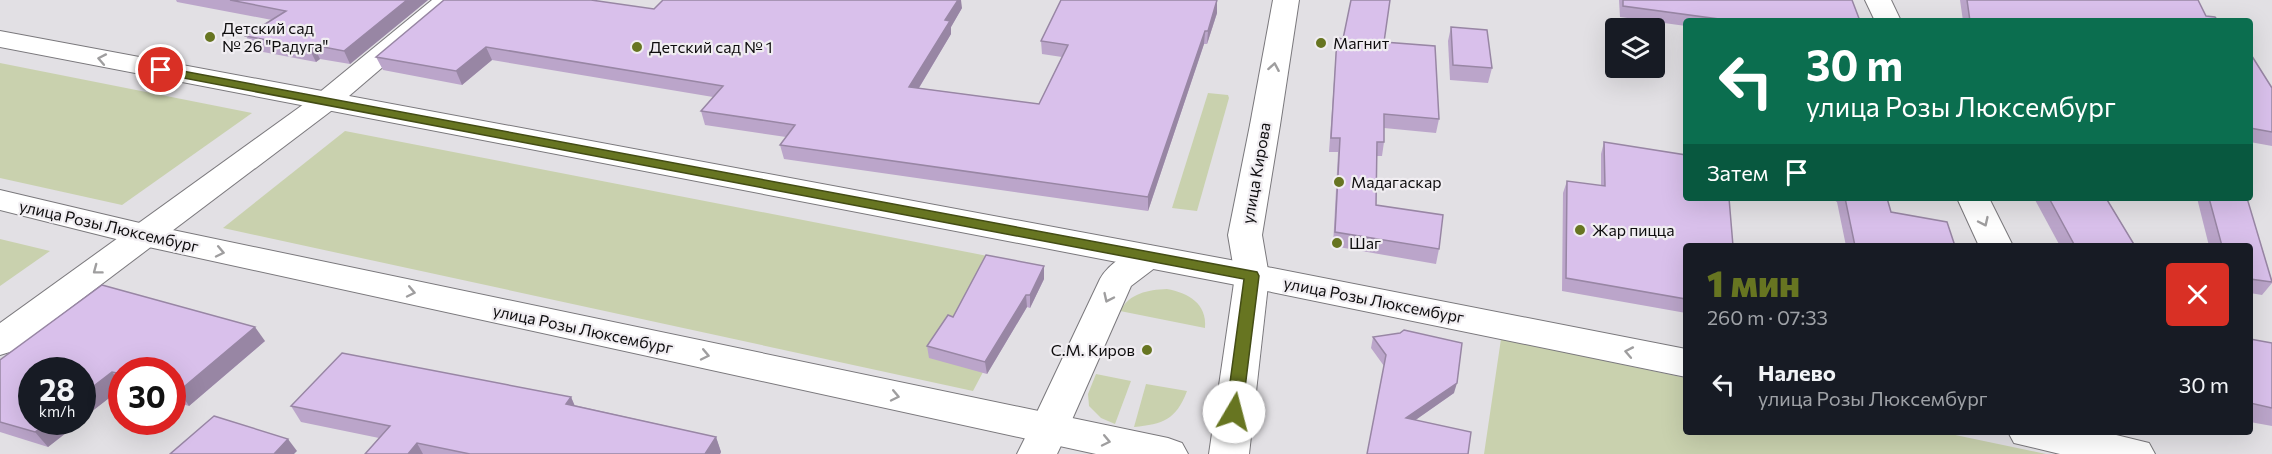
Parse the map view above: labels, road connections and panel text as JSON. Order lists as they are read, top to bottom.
{
  "streets": {
    "main road": ["улица Кирова", "улица Розы Люксембург"]
  },
  "crossings": [
    ["улица Кирова", "улица Розы Люксембург"]
  ],
  "one_way": ["улица Кирова"],
  "places": [
    "Детский сад № 26 \"Радуга\"",
    "Магнит",
    "Детский сад № 1",
    "Мадагаскар",
    "Жар пицца",
    "Шаг",
    "С.М. Киров"
  ],
  "page": {
    "turn": ["30 m", "улица Розы Люксембург"],
    "then": "Затем",
    "heading": ["1 мин", "260 m · 07:33"],
    "list": [
      {
        "name": "Налево",
        "note": "улица Розы Люксембург",
        "value": "30 m"
      }
    ],
    "speed": "28 km/h",
    "limit": "30"
  }
}
